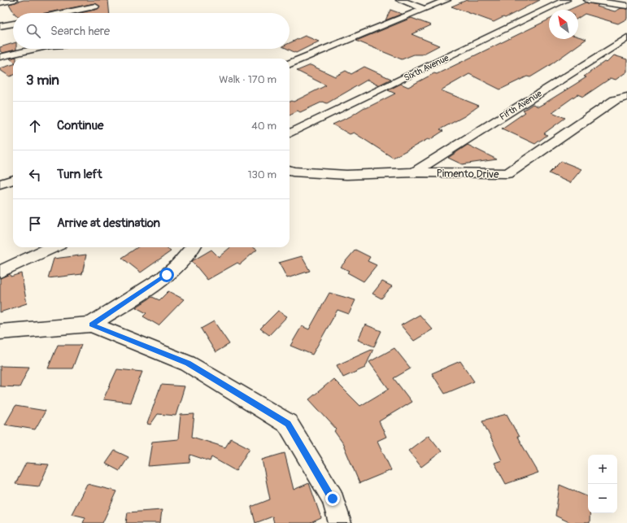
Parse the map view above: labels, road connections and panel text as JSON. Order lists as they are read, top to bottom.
{
  "streets": {
    "street": ["Sixth Avenue", "Fifth Avenue", "Pimento Drive"]
  },
  "crossings": [
    ["Fifth Avenue", "Pimento Drive"]
  ],
  "north": "top left",
  "page": {
    "search": "Search here",
    "heading": ["3 min", "Walk · 170 m"],
    "list": [
      ["Continue", "40 m"],
      ["Turn left", "130 m"],
      "Arrive at destination"
    ],
    "map_buttons": ["+", "−"]
  }
}
